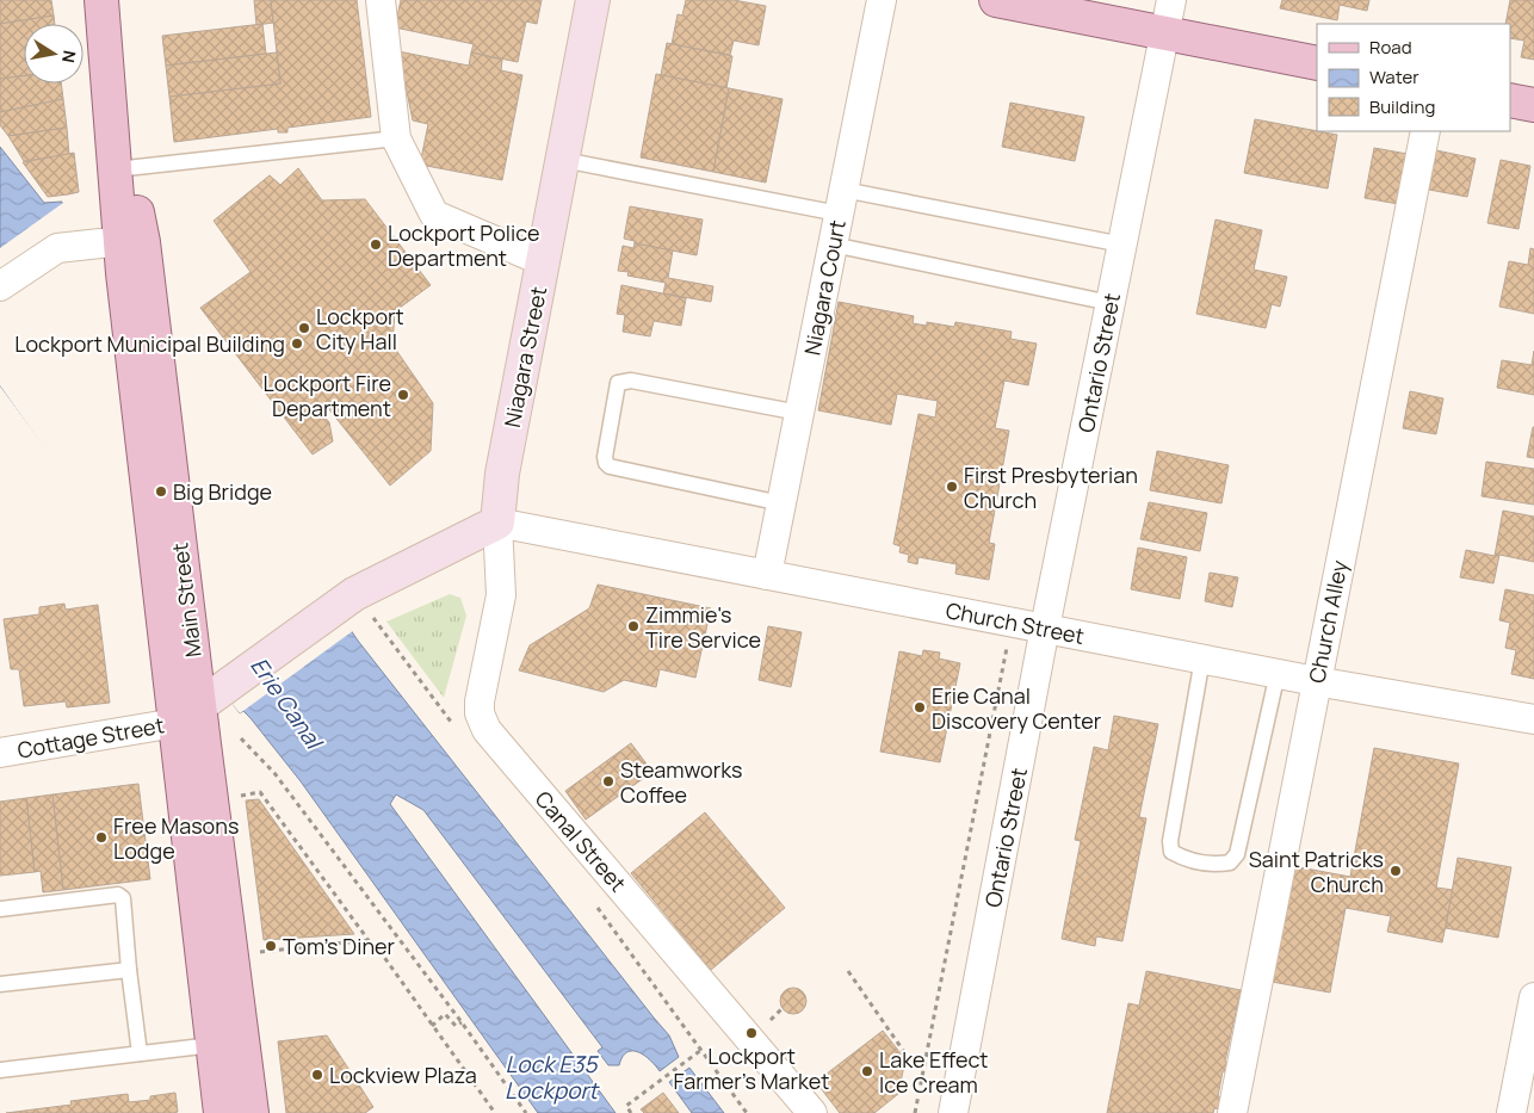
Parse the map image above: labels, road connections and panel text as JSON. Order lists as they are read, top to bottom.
{
  "streets": {
    "main road": ["Main Street"],
    "street": [
      "Niagara Court",
      "Niagara Street",
      "Ontario Street",
      "Church Alley",
      "Church Street",
      "Cottage Street",
      "Canal Street"
    ]
  },
  "crossings": [
    ["Niagara Court", "Church Street"],
    ["Niagara Street", "Church Street"],
    ["Niagara Street", "Cottage Street"],
    ["Niagara Street", "Canal Street"],
    ["Ontario Street", "Church Street"],
    ["Main Street", "Cottage Street"],
    ["Church Alley", "Church Street"],
    ["Church Street", "Cottage Street"],
    ["Church Street", "Canal Street"],
    ["Cottage Street", "Canal Street"]
  ],
  "water": ["Erie Canal", "Lock E35 Lockport"],
  "places": [
    "Lockport Police Department",
    "Lockport City Hall",
    "Lockport Municipal Building",
    "Lockport Fire Department",
    "First Presbyterian Church",
    "Big Bridge",
    "Zimmie's Tire Service",
    "Erie Canal Discovery Center",
    "Steamworks Coffee",
    "Free Masons Lodge",
    "Saint Patricks Church",
    "Tom's Diner",
    "Lockport Farmer's Market",
    "Lake Effect Ice Cream",
    "Lockview Plaza"
  ],
  "legend": ["Road", "Water", "Building"],
  "north": "right"
}
